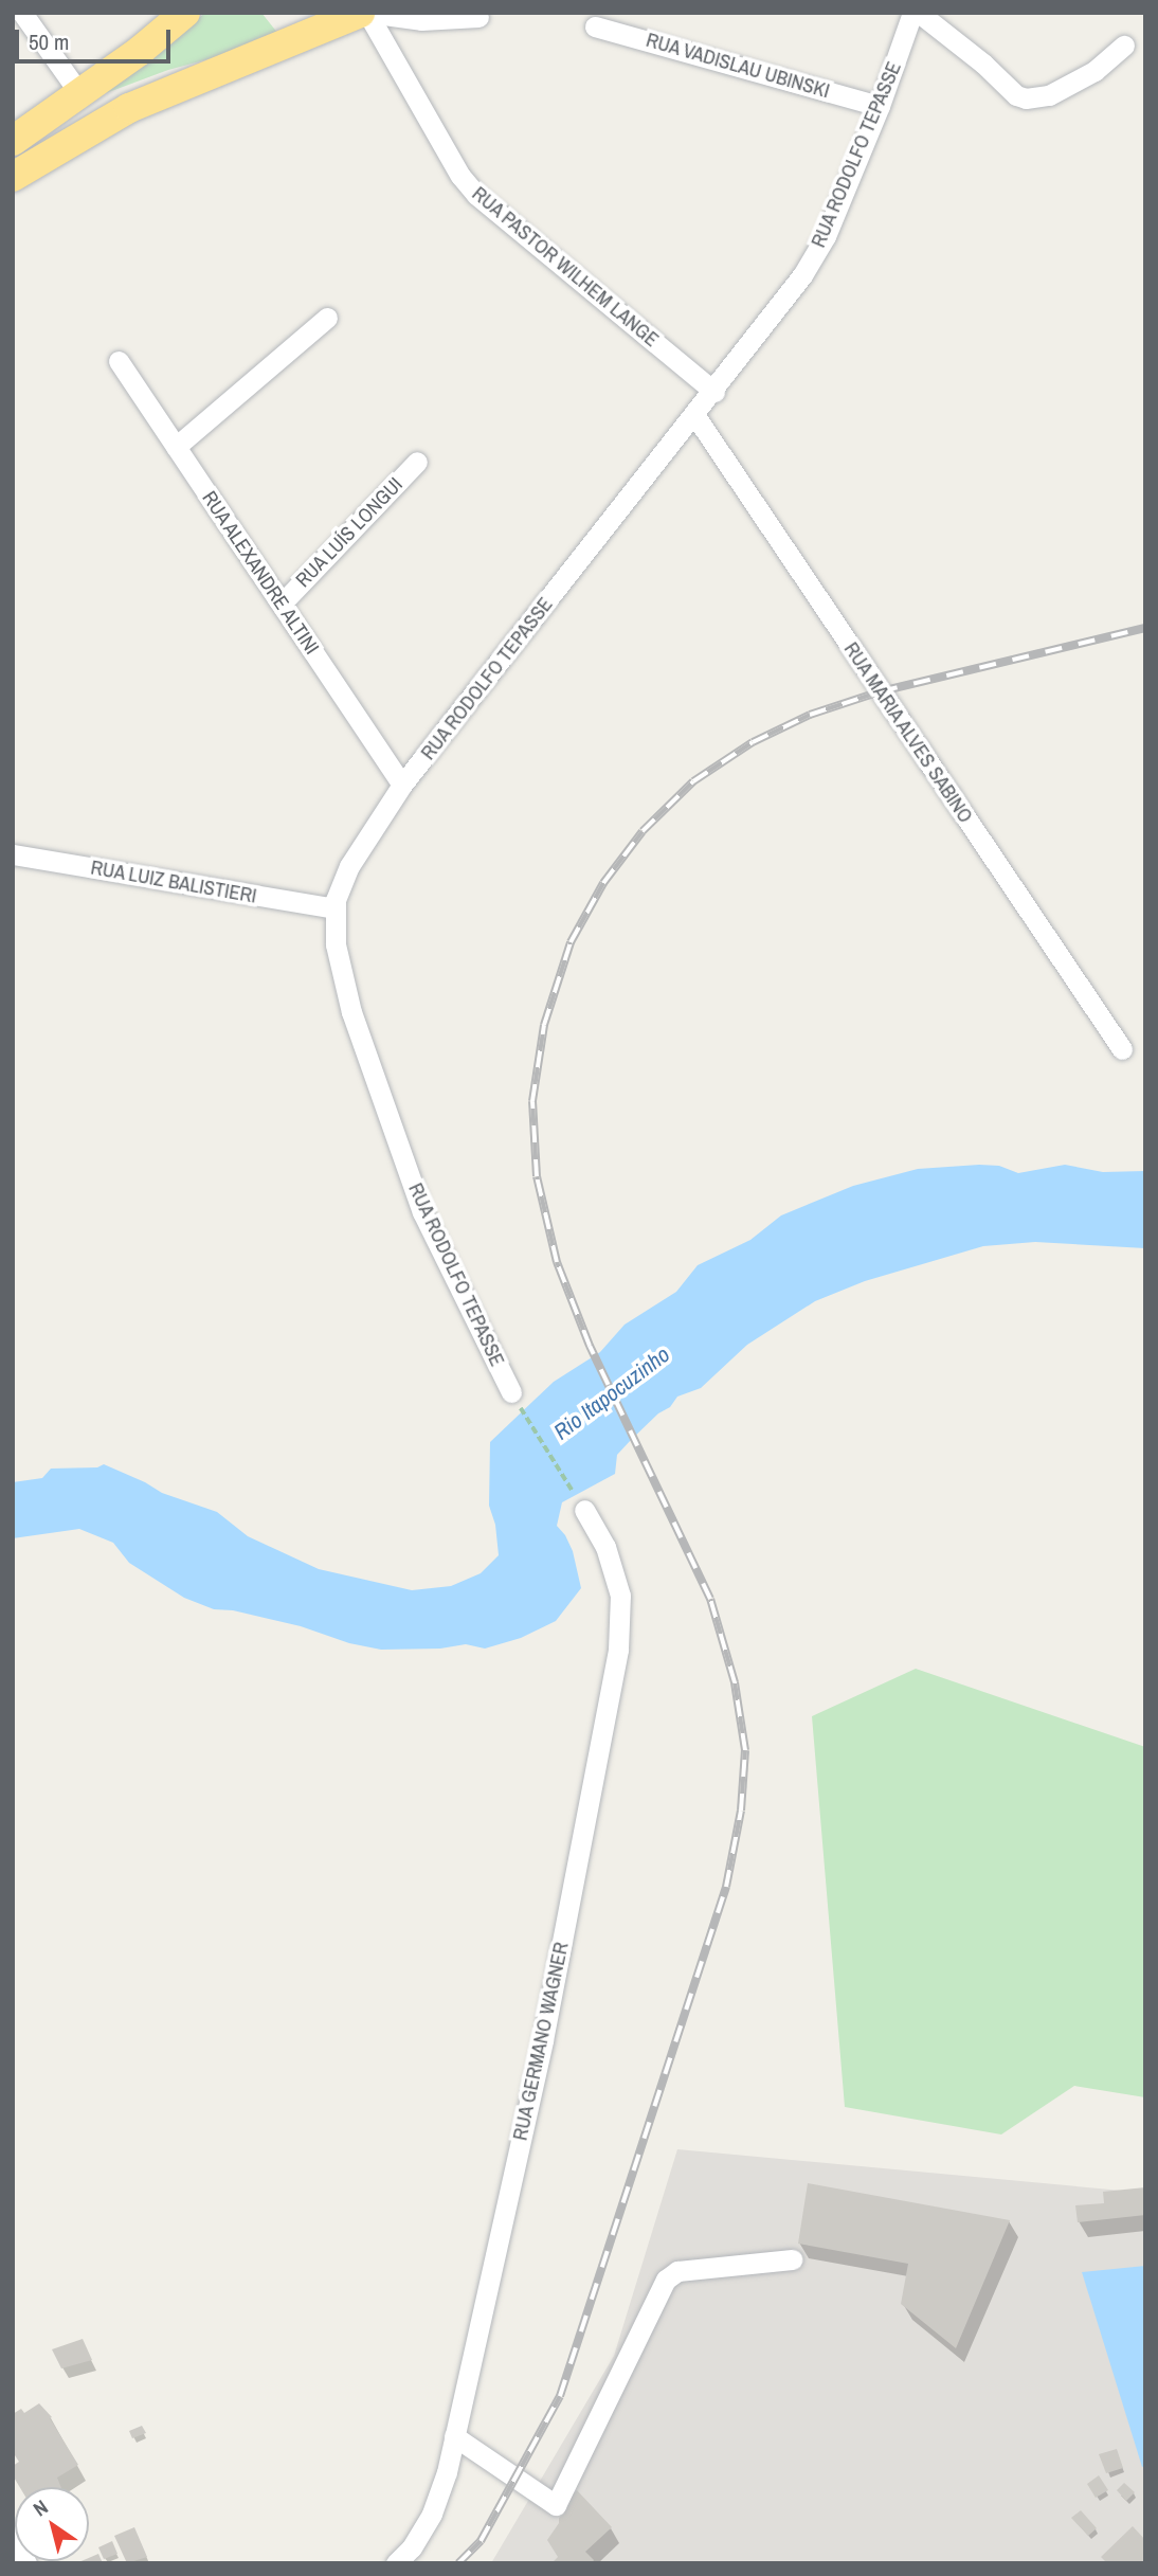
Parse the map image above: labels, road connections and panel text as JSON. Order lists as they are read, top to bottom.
{
  "streets": {
    "street": [
      "RUA VADISLAU UBINSKI",
      "RUA RODOLFO TEPASSE",
      "RUA PASTOR WILHEM LANGE",
      "RUA LUÍS LONGUI",
      "RUA ALEXANDRE ALTINI",
      "RUA MARIA ALVES SABINO",
      "RUA LUIZ BALISTIERI",
      "RUA GERMANO WAGNER"
    ]
  },
  "crossings": [
    ["RUA VADISLAU UBINSKI", "RUA RODOLFO TEPASSE"],
    ["RUA RODOLFO TEPASSE", "RUA PASTOR WILHEM LANGE"],
    ["RUA RODOLFO TEPASSE", "RUA ALEXANDRE ALTINI"],
    ["RUA RODOLFO TEPASSE", "RUA MARIA ALVES SABINO"],
    ["RUA RODOLFO TEPASSE", "RUA LUIZ BALISTIERI"],
    ["RUA LUÍS LONGUI", "RUA ALEXANDRE ALTINI"]
  ],
  "water": ["Rio Itapocuzinho"],
  "scale_bar": "50 m",
  "north": "top left"
}
